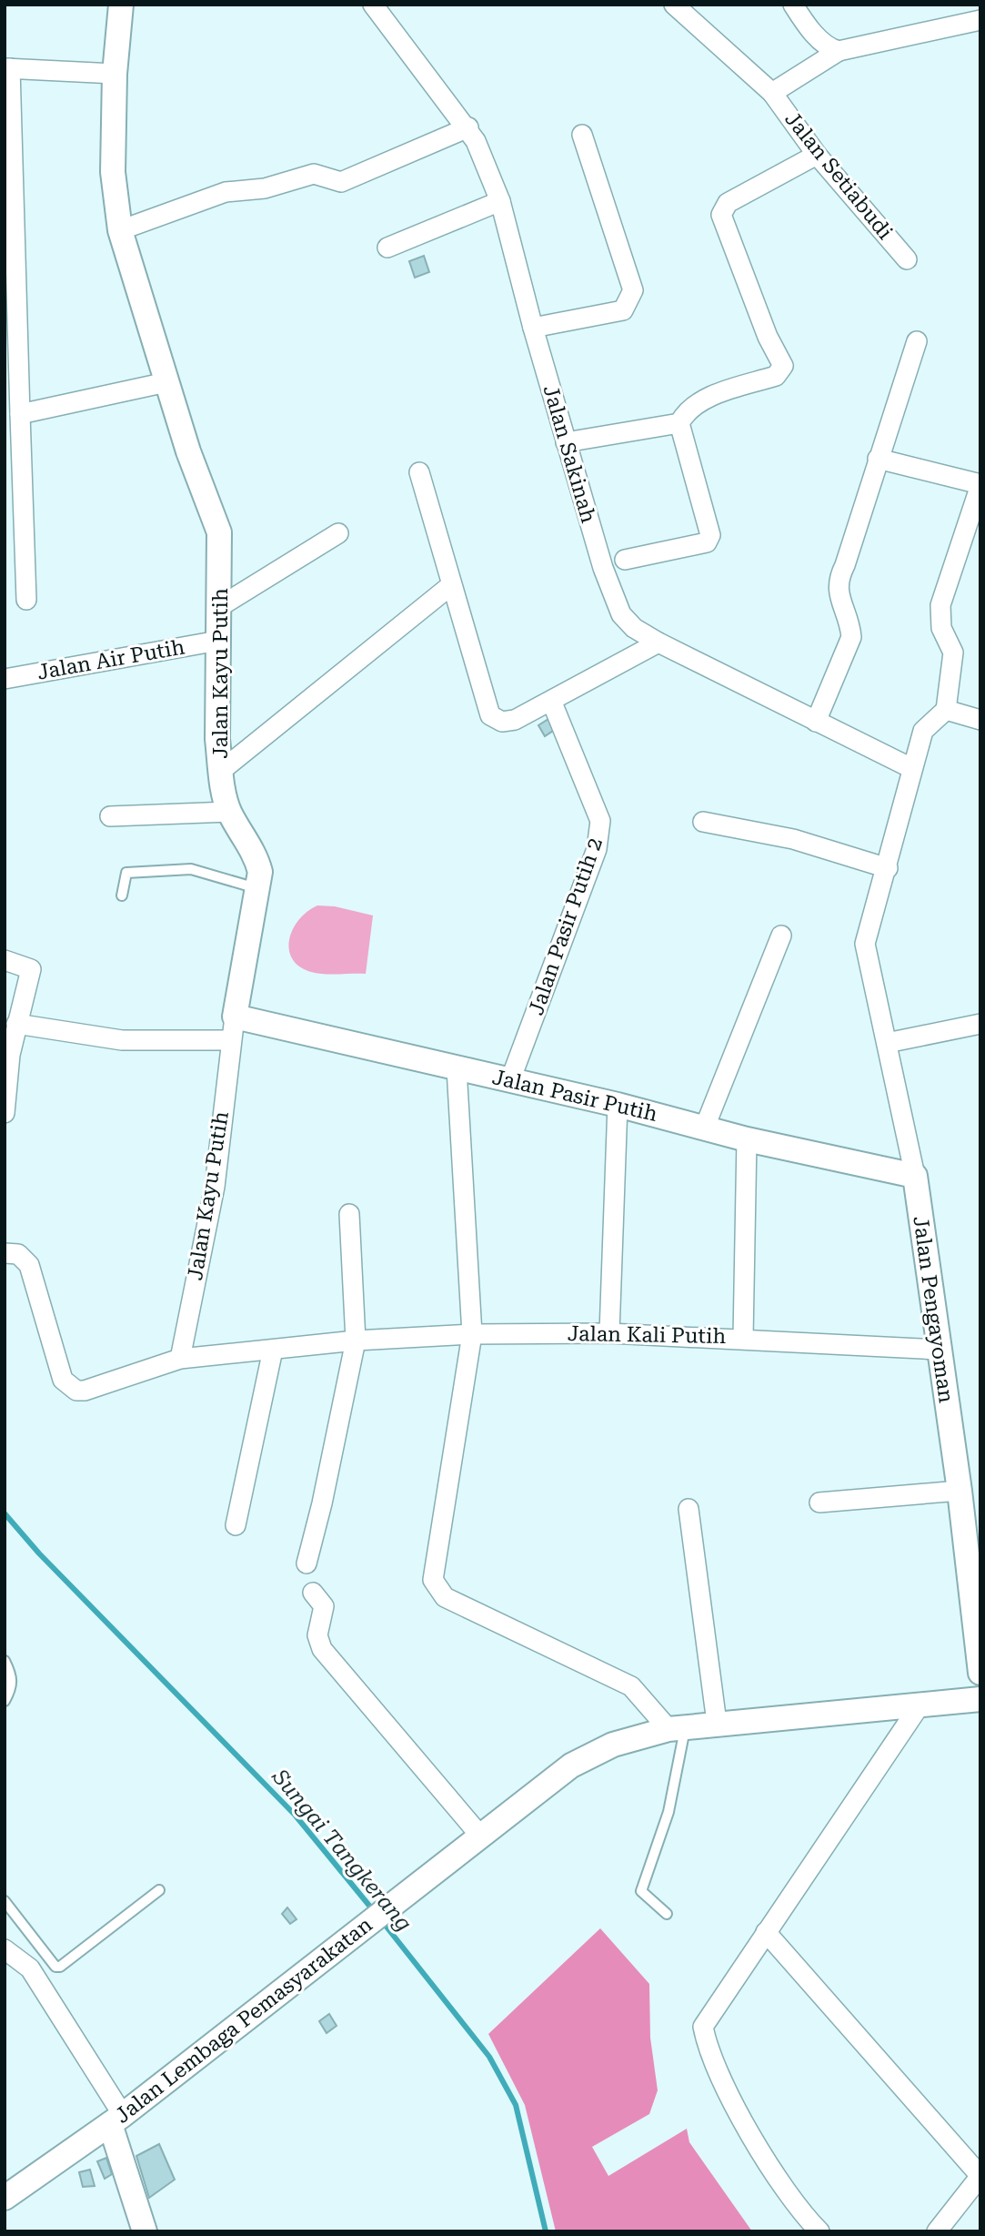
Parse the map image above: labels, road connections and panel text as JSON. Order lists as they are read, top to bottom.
{
  "streets": {
    "street": [
      "Jalan Setiabudi",
      "Jalan Sakinah",
      "Jalan Air Putih",
      "Jalan Kayu Putih",
      "Jalan Pasir Putih 2",
      "Jalan Pasir Putih",
      "Jalan Pengayoman",
      "Jalan Kali Putih",
      "Jalan Lembaga Pemasyarakatan"
    ]
  },
  "crossings": [
    ["Jalan Sakinah", "Jalan Pengayoman"],
    ["Jalan Air Putih", "Jalan Kayu Putih"],
    ["Jalan Kayu Putih", "Jalan Pasir Putih"],
    ["Jalan Pasir Putih 2", "Jalan Pasir Putih"],
    ["Jalan Pasir Putih", "Jalan Pengayoman"],
    ["Jalan Pengayoman", "Jalan Kali Putih"]
  ],
  "water": ["Sungai Tangkerang"]
}
